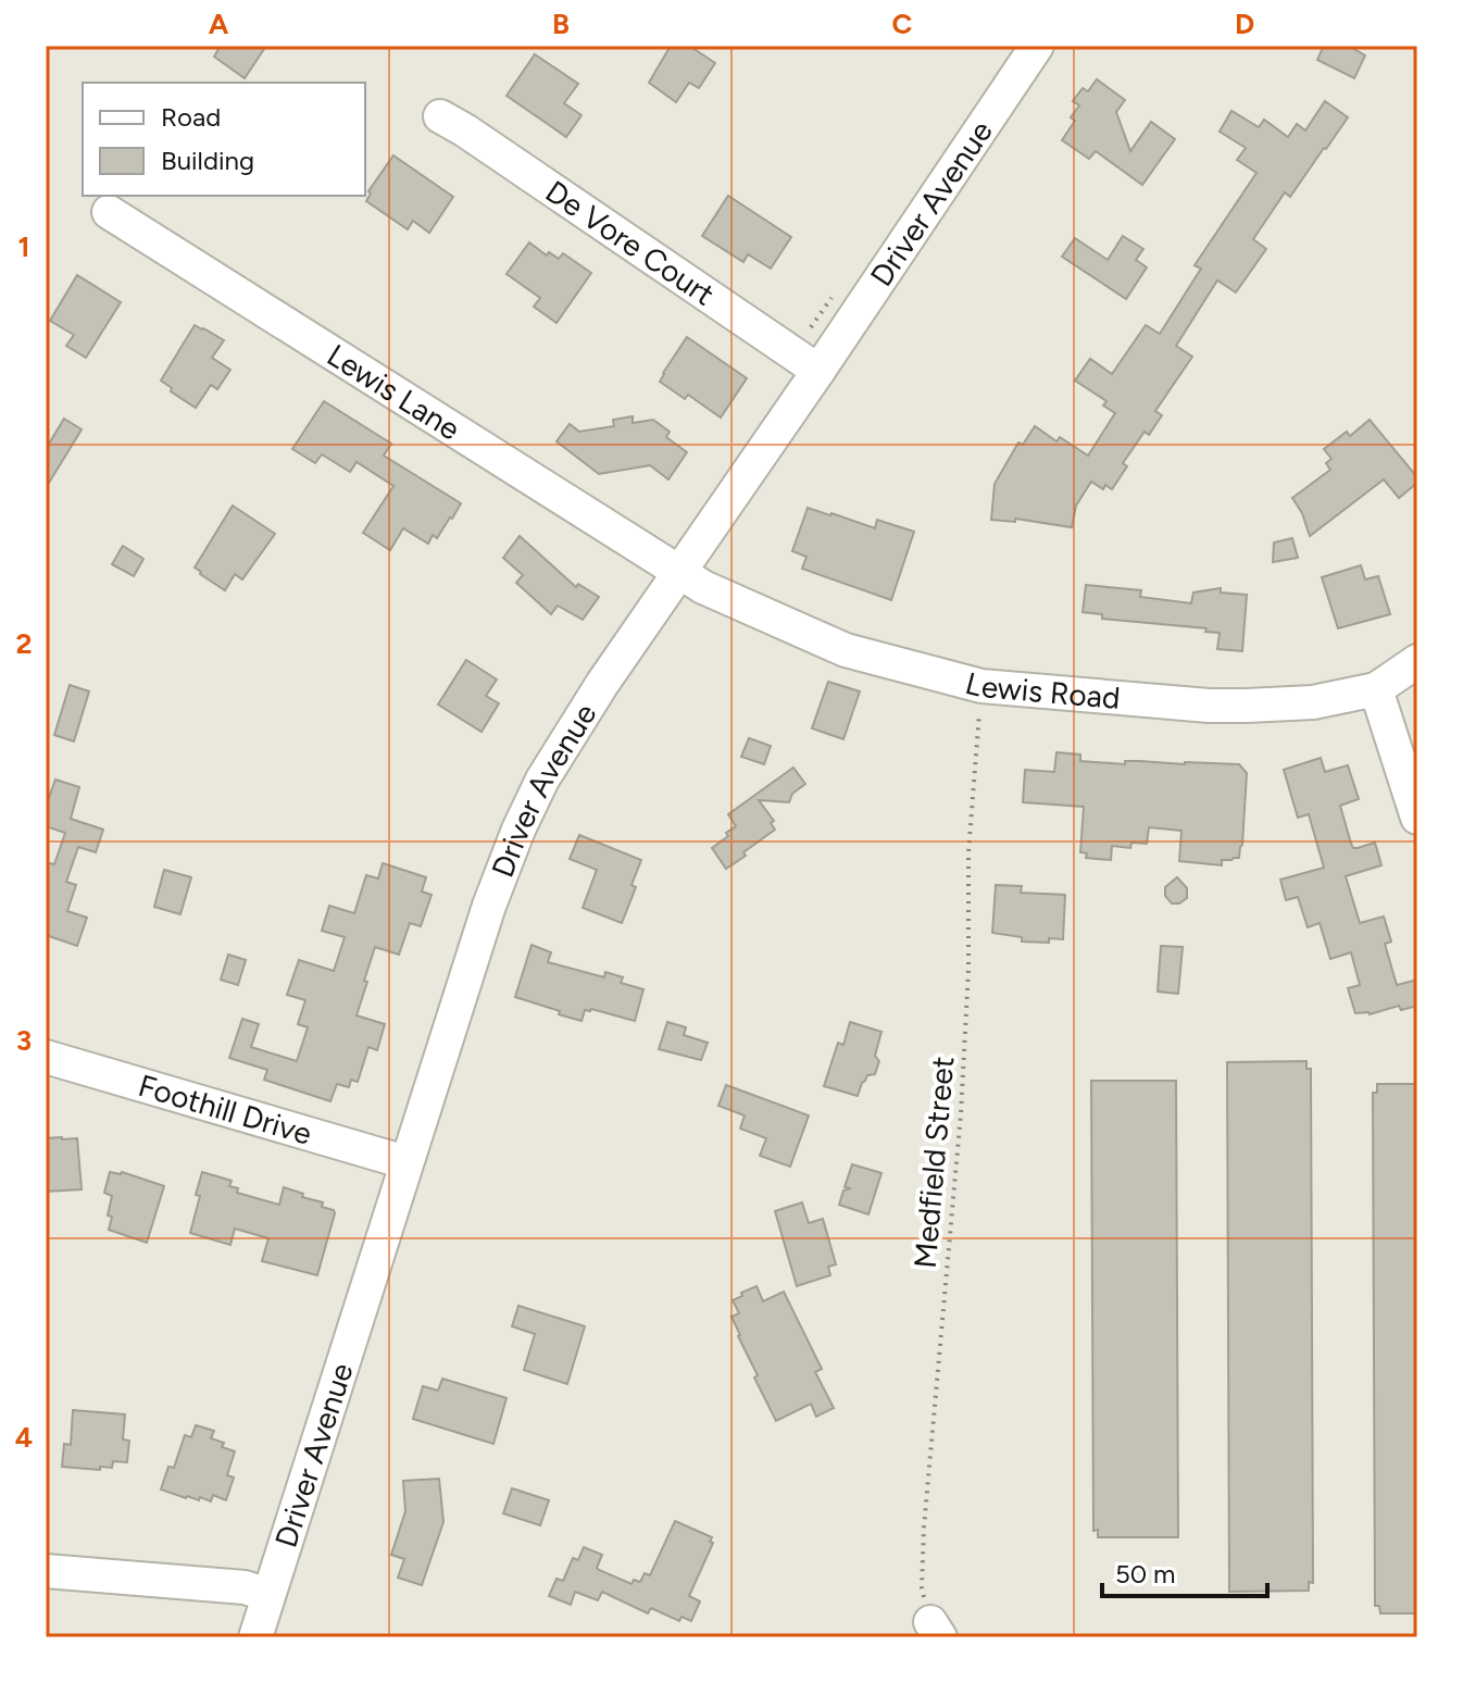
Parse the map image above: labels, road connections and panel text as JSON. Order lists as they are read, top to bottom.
{
  "streets": {
    "street": [
      "Driver Avenue",
      "De Vore Court",
      "Lewis Lane",
      "Lewis Road",
      "Foothill Drive"
    ],
    "path": ["Medfield Street"]
  },
  "crossings": [
    ["Driver Avenue", "De Vore Court"],
    ["Driver Avenue", "Lewis Lane"],
    ["Driver Avenue", "Lewis Road"],
    ["Driver Avenue", "Foothill Drive"],
    ["Lewis Lane", "Lewis Road"]
  ],
  "legend": ["Road", "Building"],
  "scale_bar": "50 m",
  "grid": {
    "columns": [
      "A",
      "B",
      "C",
      "D"
    ],
    "rows": [
      "1",
      "2",
      "3",
      "4"
    ]
  }
}
